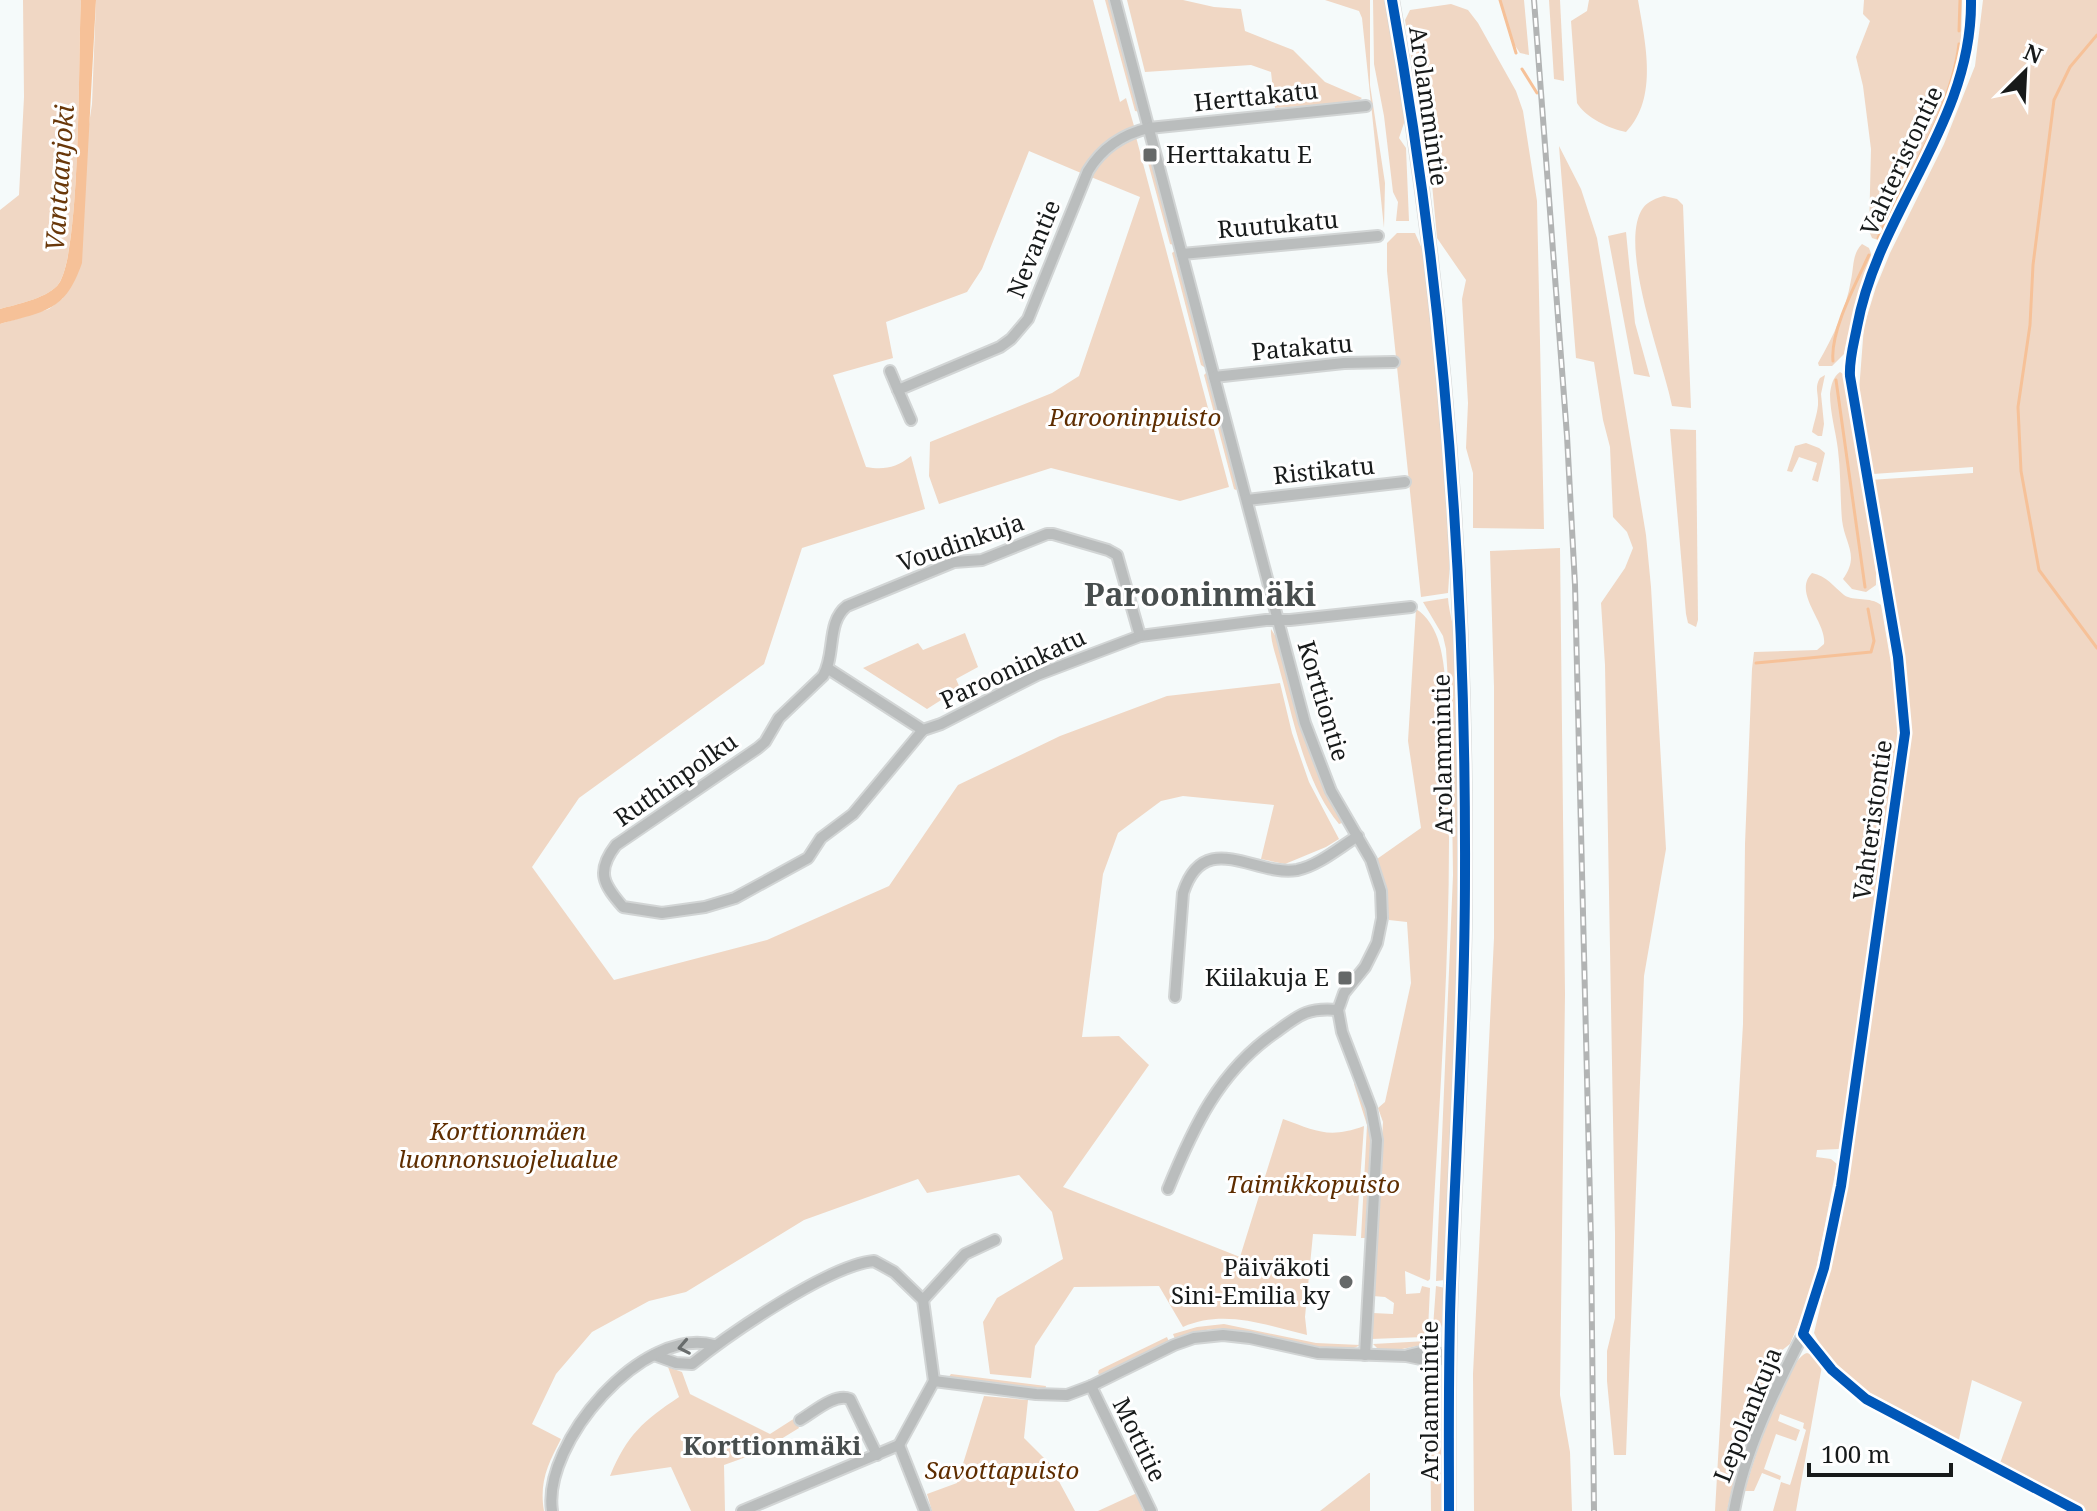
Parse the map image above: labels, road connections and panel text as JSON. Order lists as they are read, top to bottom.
{
  "streets": {
    "street": [
      "Herttakatu",
      "Arolammintie",
      "Vahteristontie",
      "Ruutukatu",
      "Nevantie",
      "Patakatu",
      "Ristikatu",
      "Voudinkuja",
      "Parooninkatu",
      "Korttiontie",
      "Ruthinpolku",
      "Lepolankuja",
      "Mottitie"
    ]
  },
  "crossings": [
    ["Herttakatu", "Nevantie"],
    ["Herttakatu", "Korttiontie"],
    ["Vahteristontie", "Lepolankuja"],
    ["Ruutukatu", "Korttiontie"],
    ["Nevantie", "Korttiontie"],
    ["Patakatu", "Korttiontie"],
    ["Ristikatu", "Korttiontie"],
    ["Voudinkuja", "Parooninkatu"],
    ["Voudinkuja", "Ruthinpolku"],
    ["Parooninkatu", "Korttiontie"],
    ["Parooninkatu", "Ruthinpolku"]
  ],
  "districts": ["Parooninmäki", "Korttionmäki"],
  "water": ["Vantaanjoki"],
  "parks": [
    "Parooninpuisto",
    "Korttionmäen luonnonsuojelualue",
    "Taimikkopuisto",
    "Savottapuisto"
  ],
  "places": {
    "transit": ["Herttakatu E", "Kiilakuja E"],
    "other": ["Päiväkoti Sini-Emilia ky"]
  },
  "scale_bar": "100 m",
  "north": "top right"
}
